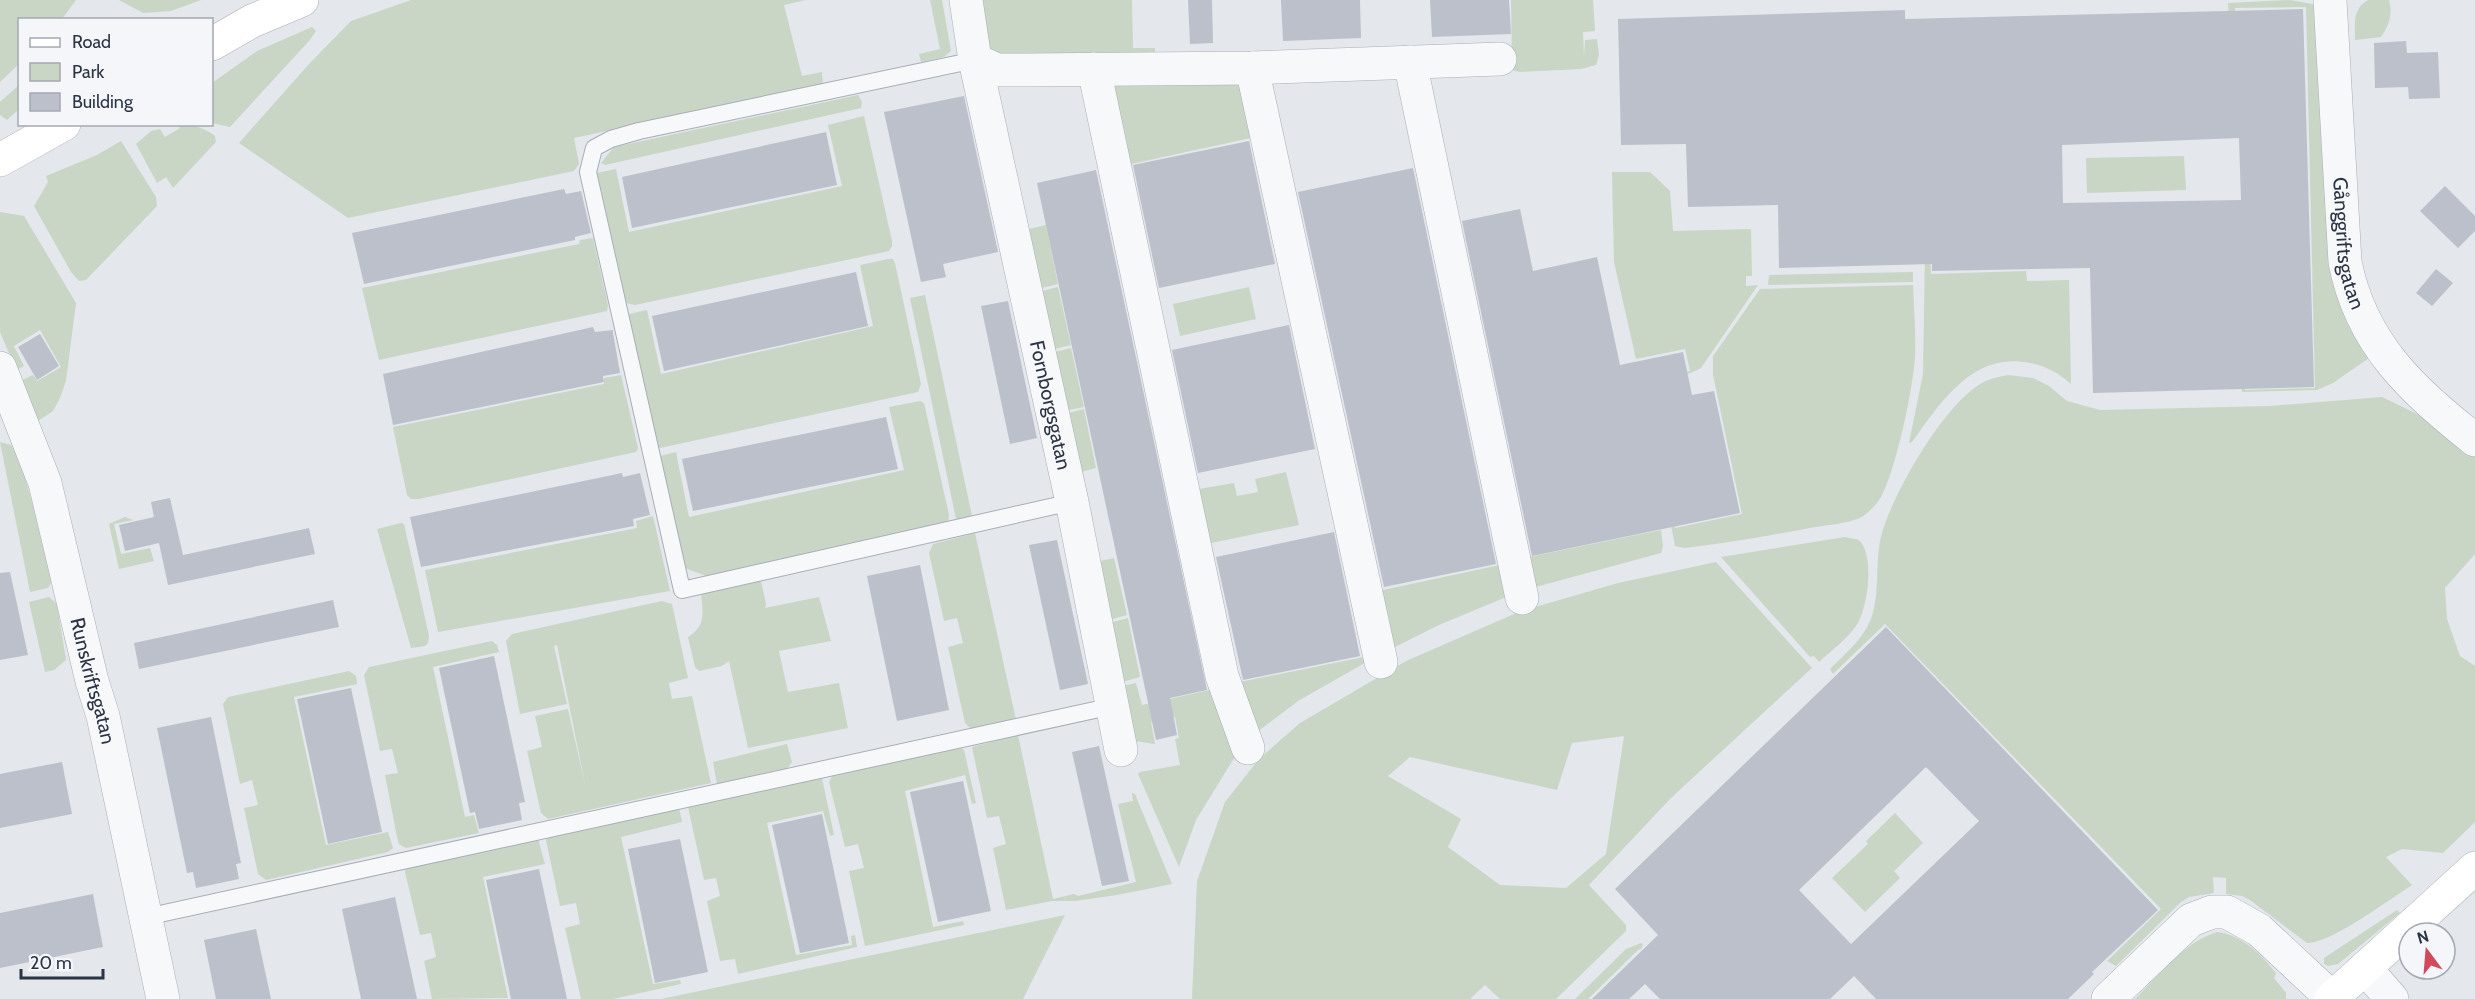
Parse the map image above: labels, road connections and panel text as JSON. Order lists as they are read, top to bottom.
{
  "streets": {
    "street": ["Gånggriftsgatan", "Fornborgsgatan", "Runskriftsgatan"]
  },
  "legend": ["Road", "Park", "Building"],
  "scale_bar": "20 m",
  "north": "top"
}
